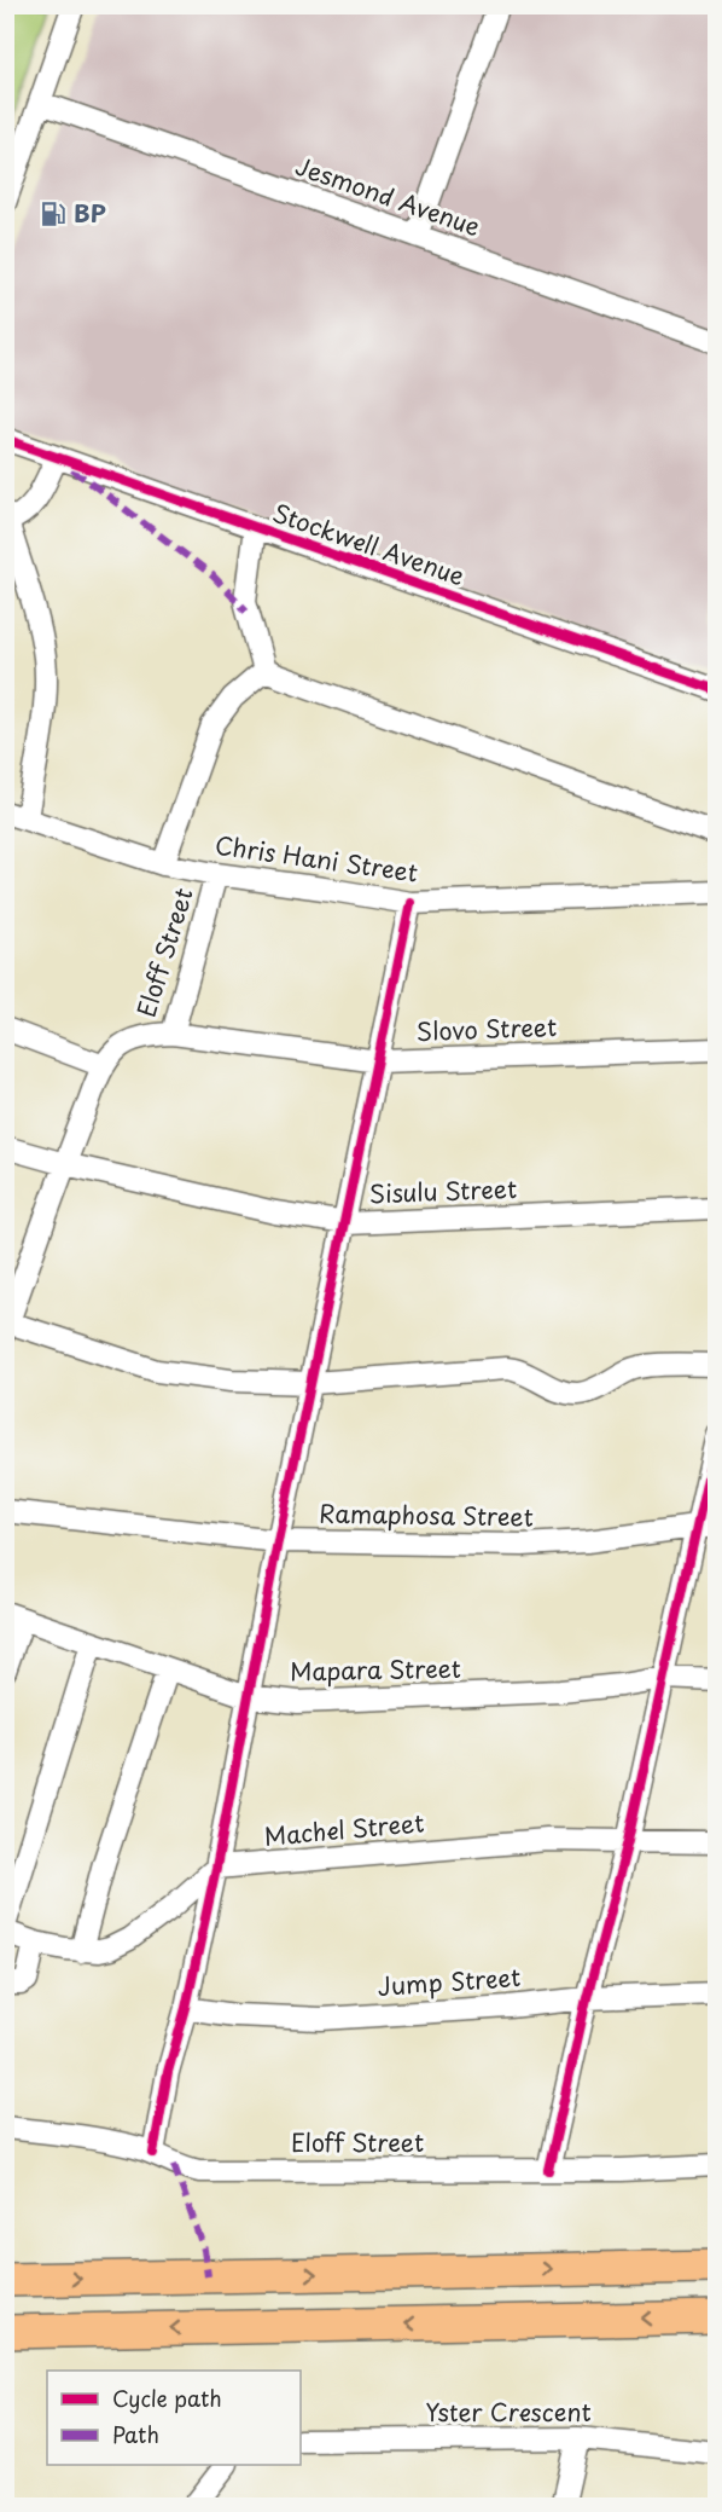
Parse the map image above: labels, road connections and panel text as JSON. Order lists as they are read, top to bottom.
{
  "streets": {
    "street": [
      "Jesmond Avenue",
      "Stockwell Avenue",
      "Chris Hani Street",
      "Eloff Street",
      "Slovo Street",
      "Sisulu Street",
      "Ramaphosa Street",
      "Mapara Street",
      "Machel Street",
      "Jump Street",
      "Yster Crescent"
    ]
  },
  "crossings": [
    ["Chris Hani Street", "Eloff Street"],
    ["Eloff Street", "Slovo Street"],
    ["Eloff Street", "Sisulu Street"]
  ],
  "places": {
    "fuel station": ["BP"]
  },
  "legend": ["Cycle path", "Path"]
}
